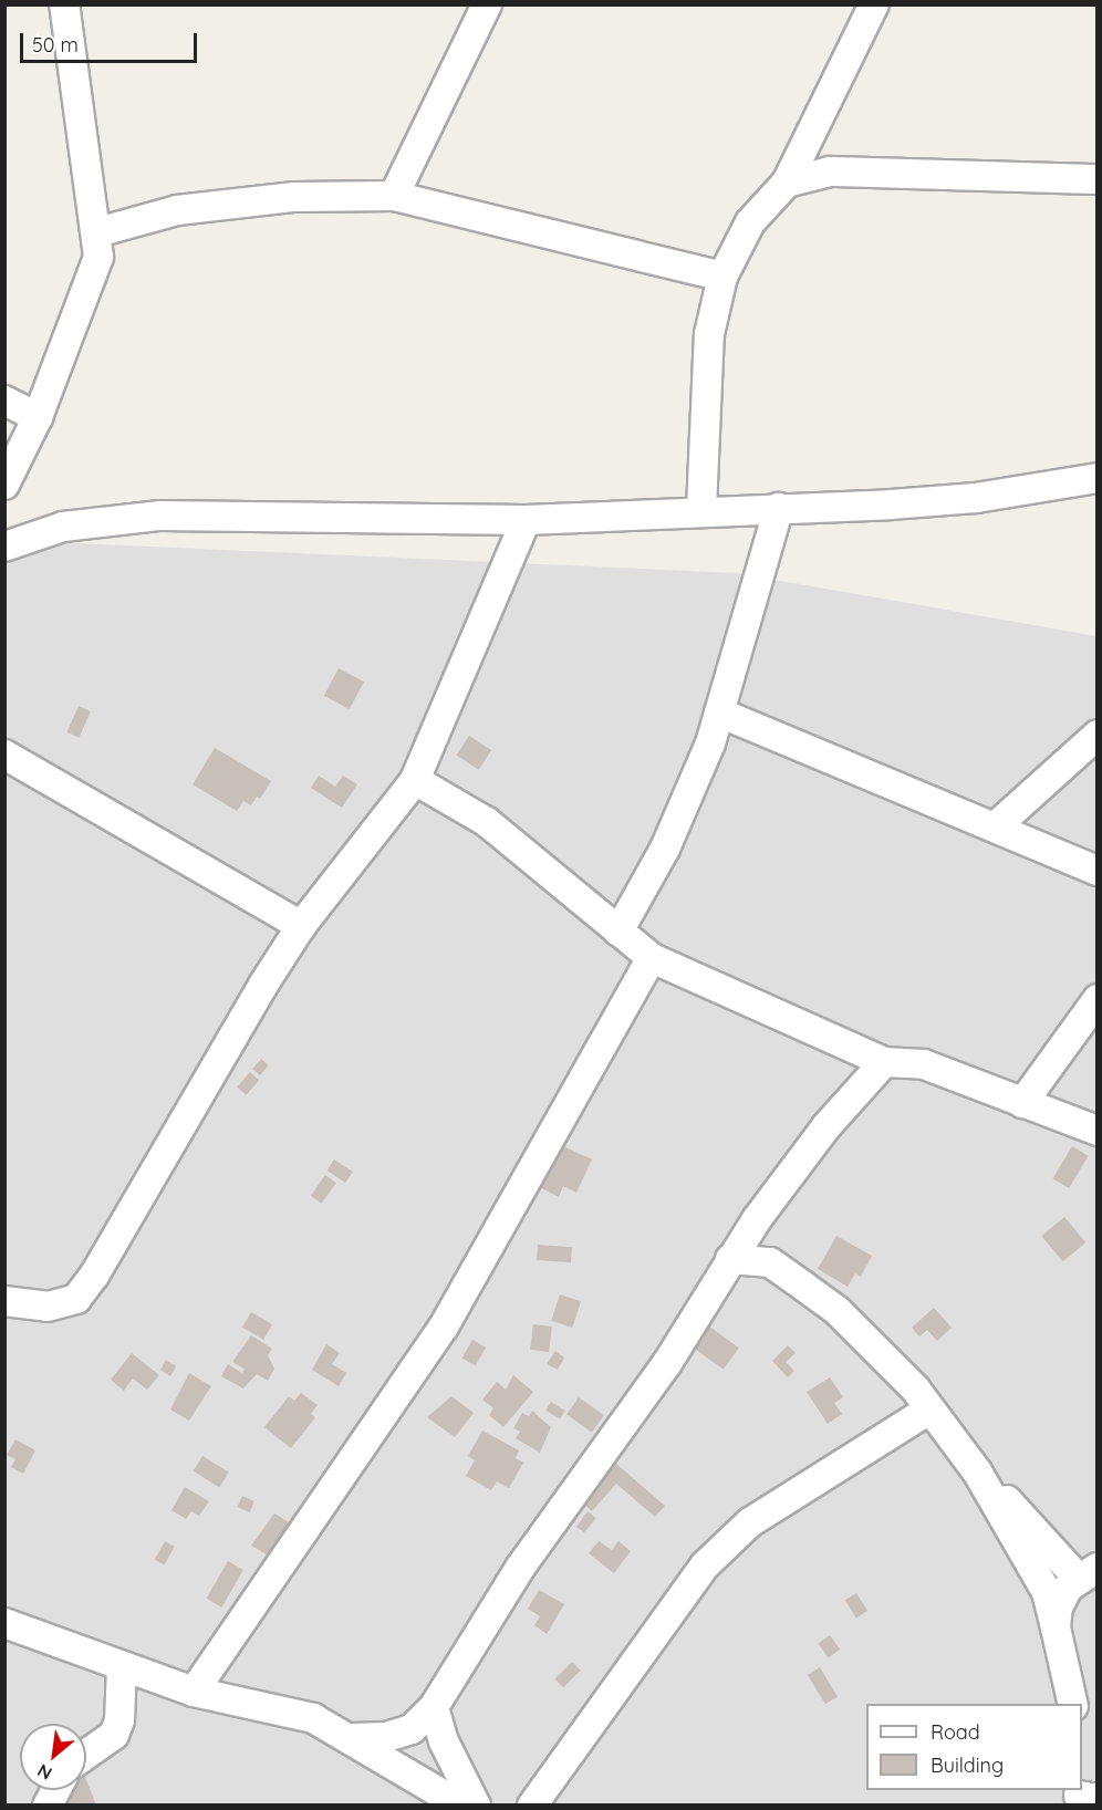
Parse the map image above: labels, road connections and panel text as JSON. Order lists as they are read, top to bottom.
{
  "legend": ["Road", "Building"],
  "scale_bar": "50 m",
  "north": "bottom left"
}
